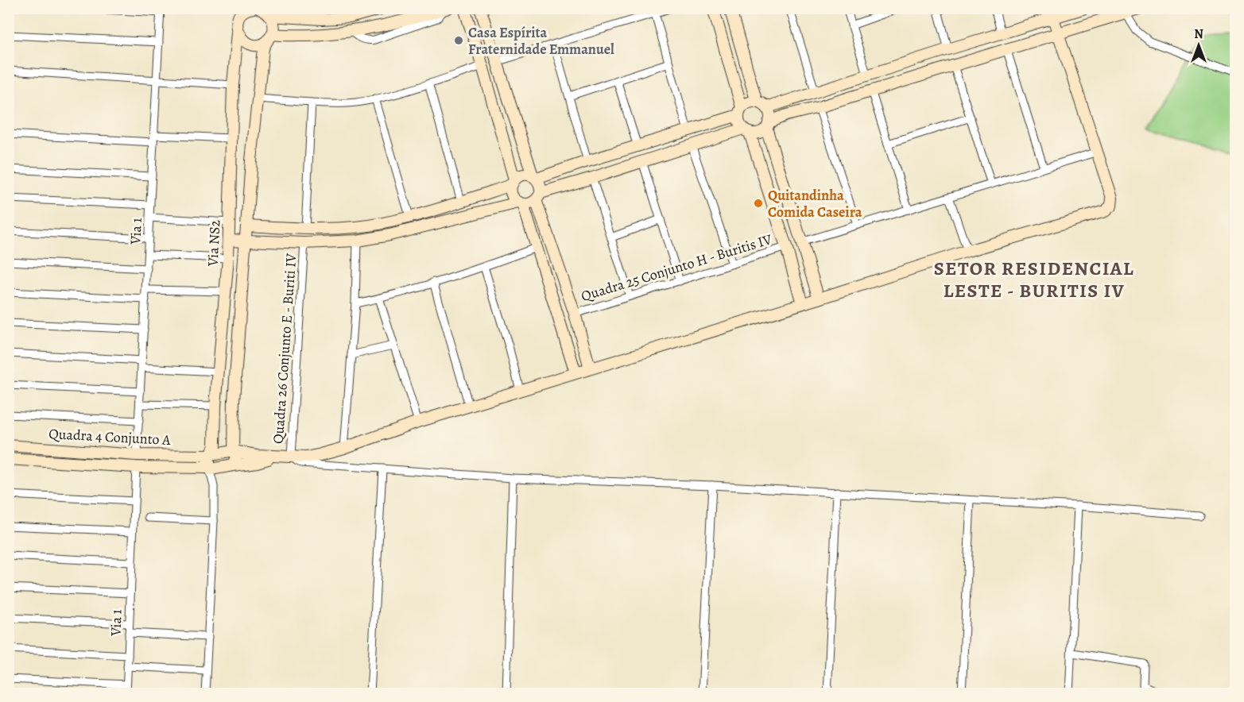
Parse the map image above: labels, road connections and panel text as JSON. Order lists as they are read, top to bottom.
{
  "streets": {
    "street": [
      "Via 1",
      "Via NS2",
      "Quadra 25 Conjunto H - Buritis IV",
      "Quadra 26 Conjunto E - Buriti IV",
      "Quadra 4 Conjunto A"
    ]
  },
  "crossings": [
    ["Via 1", "Quadra 4 Conjunto A"],
    ["Via NS2", "Quadra 4 Conjunto A"],
    ["Quadra 26 Conjunto E - Buriti IV", "Quadra 4 Conjunto A"]
  ],
  "districts": ["SETOR RESIDENCIAL LESTE - BURITIS IV"],
  "places": ["Casa Espírita Fraternidade Emmanuel", "Quitandinha Comida Caseira"],
  "north": "top"
}
